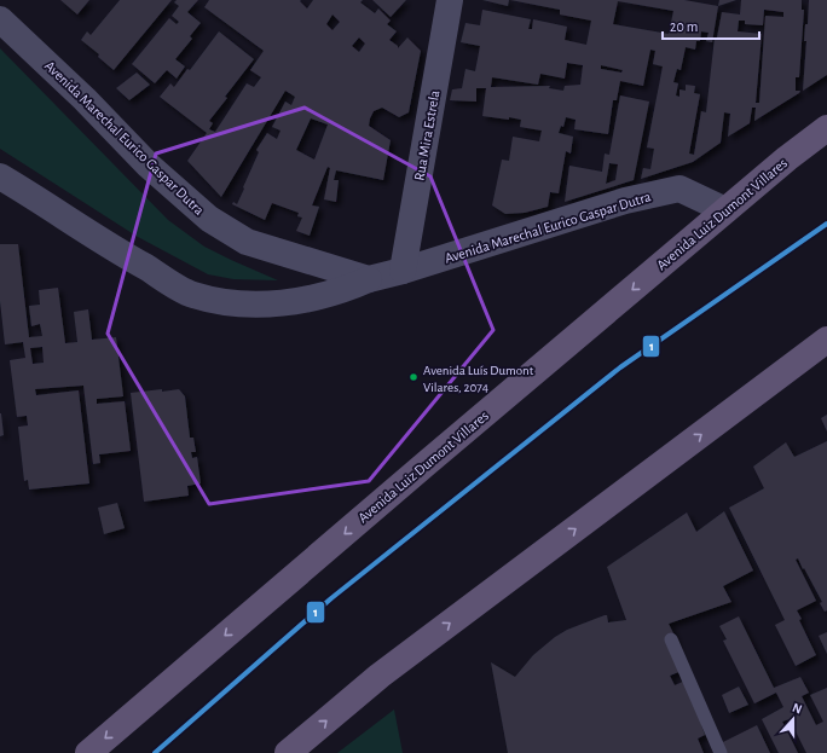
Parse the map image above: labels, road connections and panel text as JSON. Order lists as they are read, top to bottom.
{
  "streets": {
    "main road": ["Avenida Luiz Dumont Villares"],
    "street": ["Rua Mira Estrela", "Avenida Marechal Eurico Gaspar Dutra"]
  },
  "crossings": [
    ["Rua Mira Estrela", "Avenida Marechal Eurico Gaspar Dutra"],
    ["Avenida Marechal Eurico Gaspar Dutra", "Avenida Luiz Dumont Villares"]
  ],
  "places": ["Avenida Luís Dumont Vilares, 2074"],
  "lines": ["transit line 1"],
  "scale_bar": "20 m",
  "north": "top"
}
